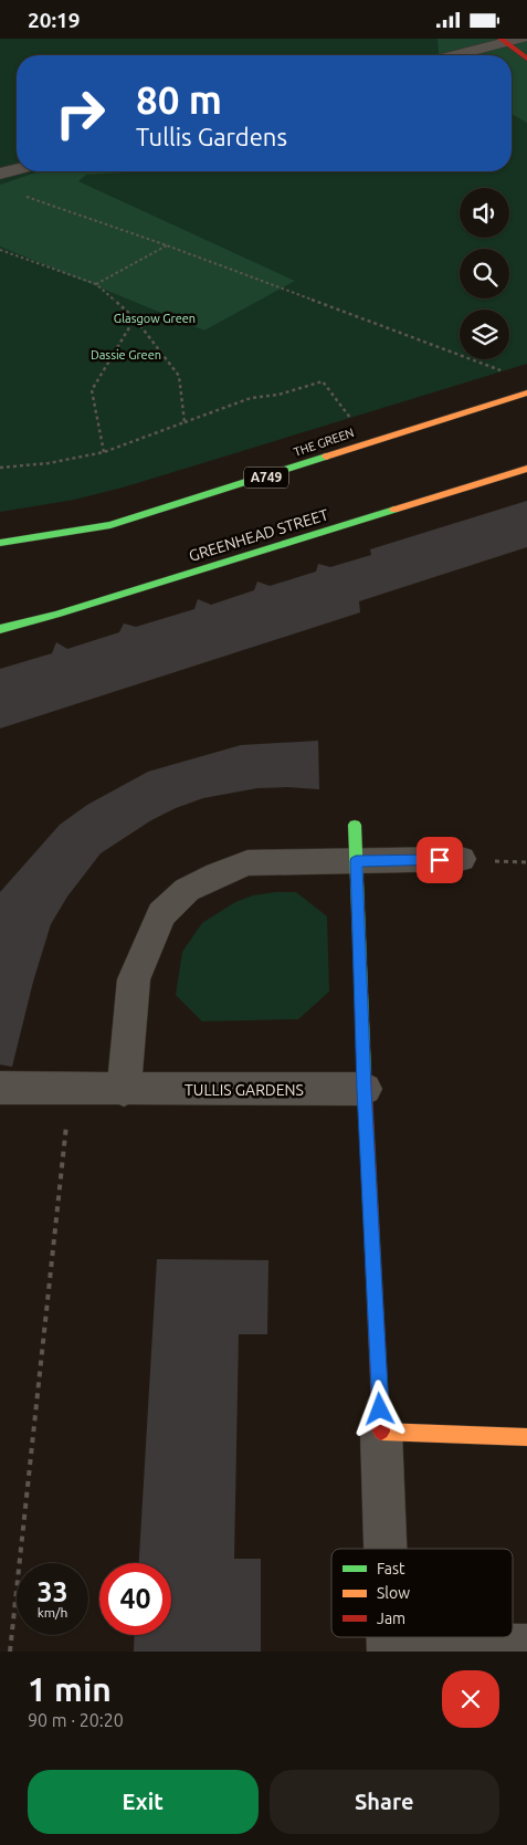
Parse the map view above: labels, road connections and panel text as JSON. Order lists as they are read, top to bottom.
{
  "streets": {
    "street": [
      "THE GREEN",
      "A749",
      "GREENHEAD STREET",
      "TULLIS GARDENS"
    ]
  },
  "parks": ["Glasgow Green", "Dassie Green"],
  "legend": ["Fast", "Slow", "Jam"],
  "page": {
    "status": "20:19",
    "turn": ["80 m", "Tullis Gardens"],
    "speed": "33 km/h",
    "limit": "40",
    "heading": ["1 min", "90 m · 20:20"],
    "buttons": ["Exit", "Share"]
  }
}
